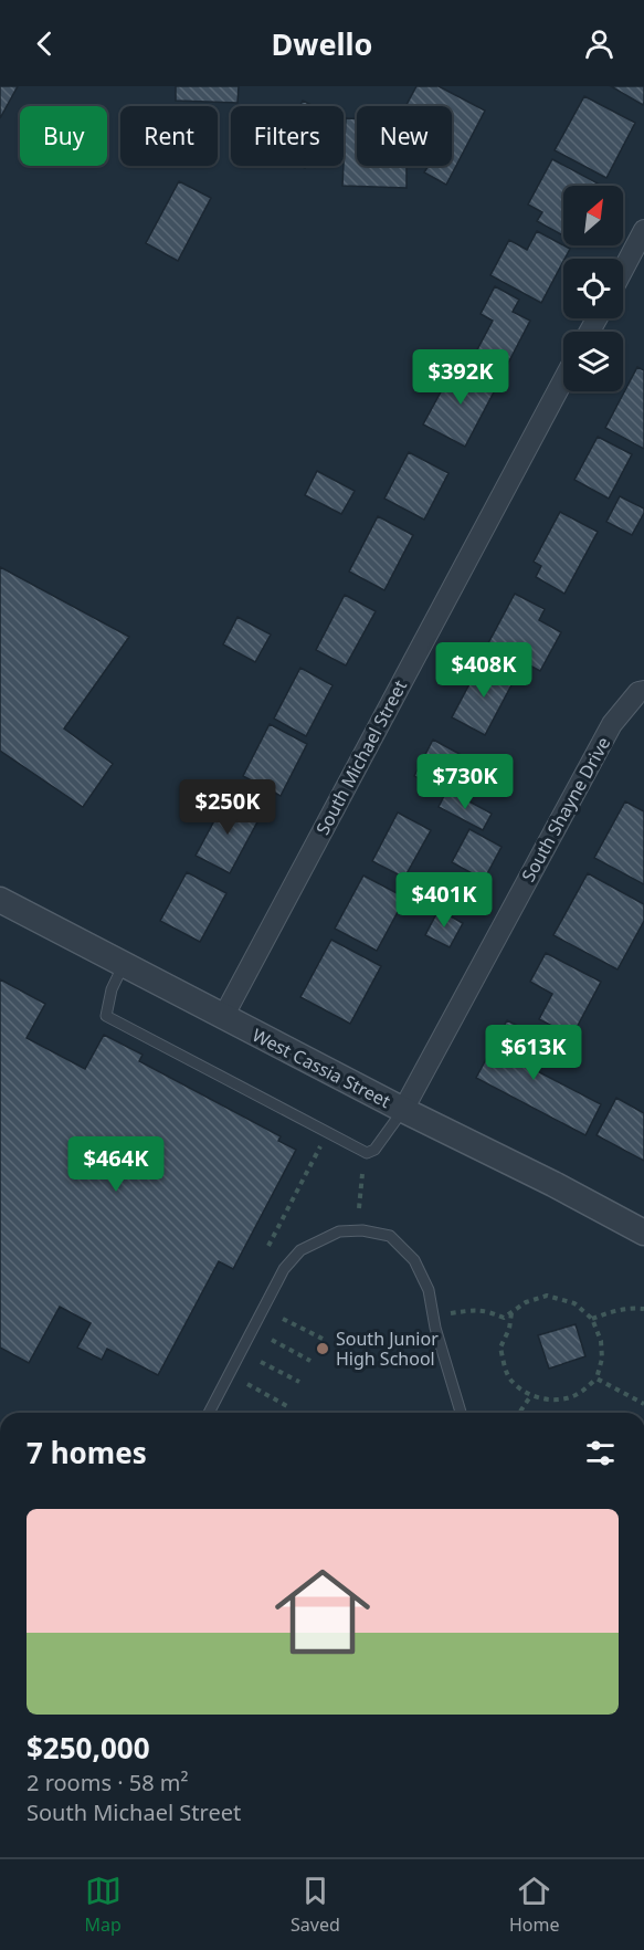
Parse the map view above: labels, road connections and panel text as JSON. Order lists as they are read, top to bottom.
{
  "streets": {
    "street": ["South Michael Street", "South Shayne Drive", "West Cassia Street"]
  },
  "crossings": [
    ["South Michael Street", "West Cassia Street"],
    ["South Shayne Drive", "West Cassia Street"]
  ],
  "places": ["South Junior High School"],
  "north": "top right",
  "page": {
    "header": "Dwello",
    "chip": [
      "Buy",
      "Rent",
      "Filters",
      "New"
    ],
    "price": [
      "$392K",
      "$408K",
      "$730K",
      "$250K",
      "$401K",
      "$613K",
      "$464K"
    ],
    "heading": "7 homes",
    "list": [
      {
        "name": "$250,000",
        "note": "2 rooms · 58 m² · South Michael Street"
      }
    ],
    "tabs": ["Map", "Saved", "Home"]
  }
}
